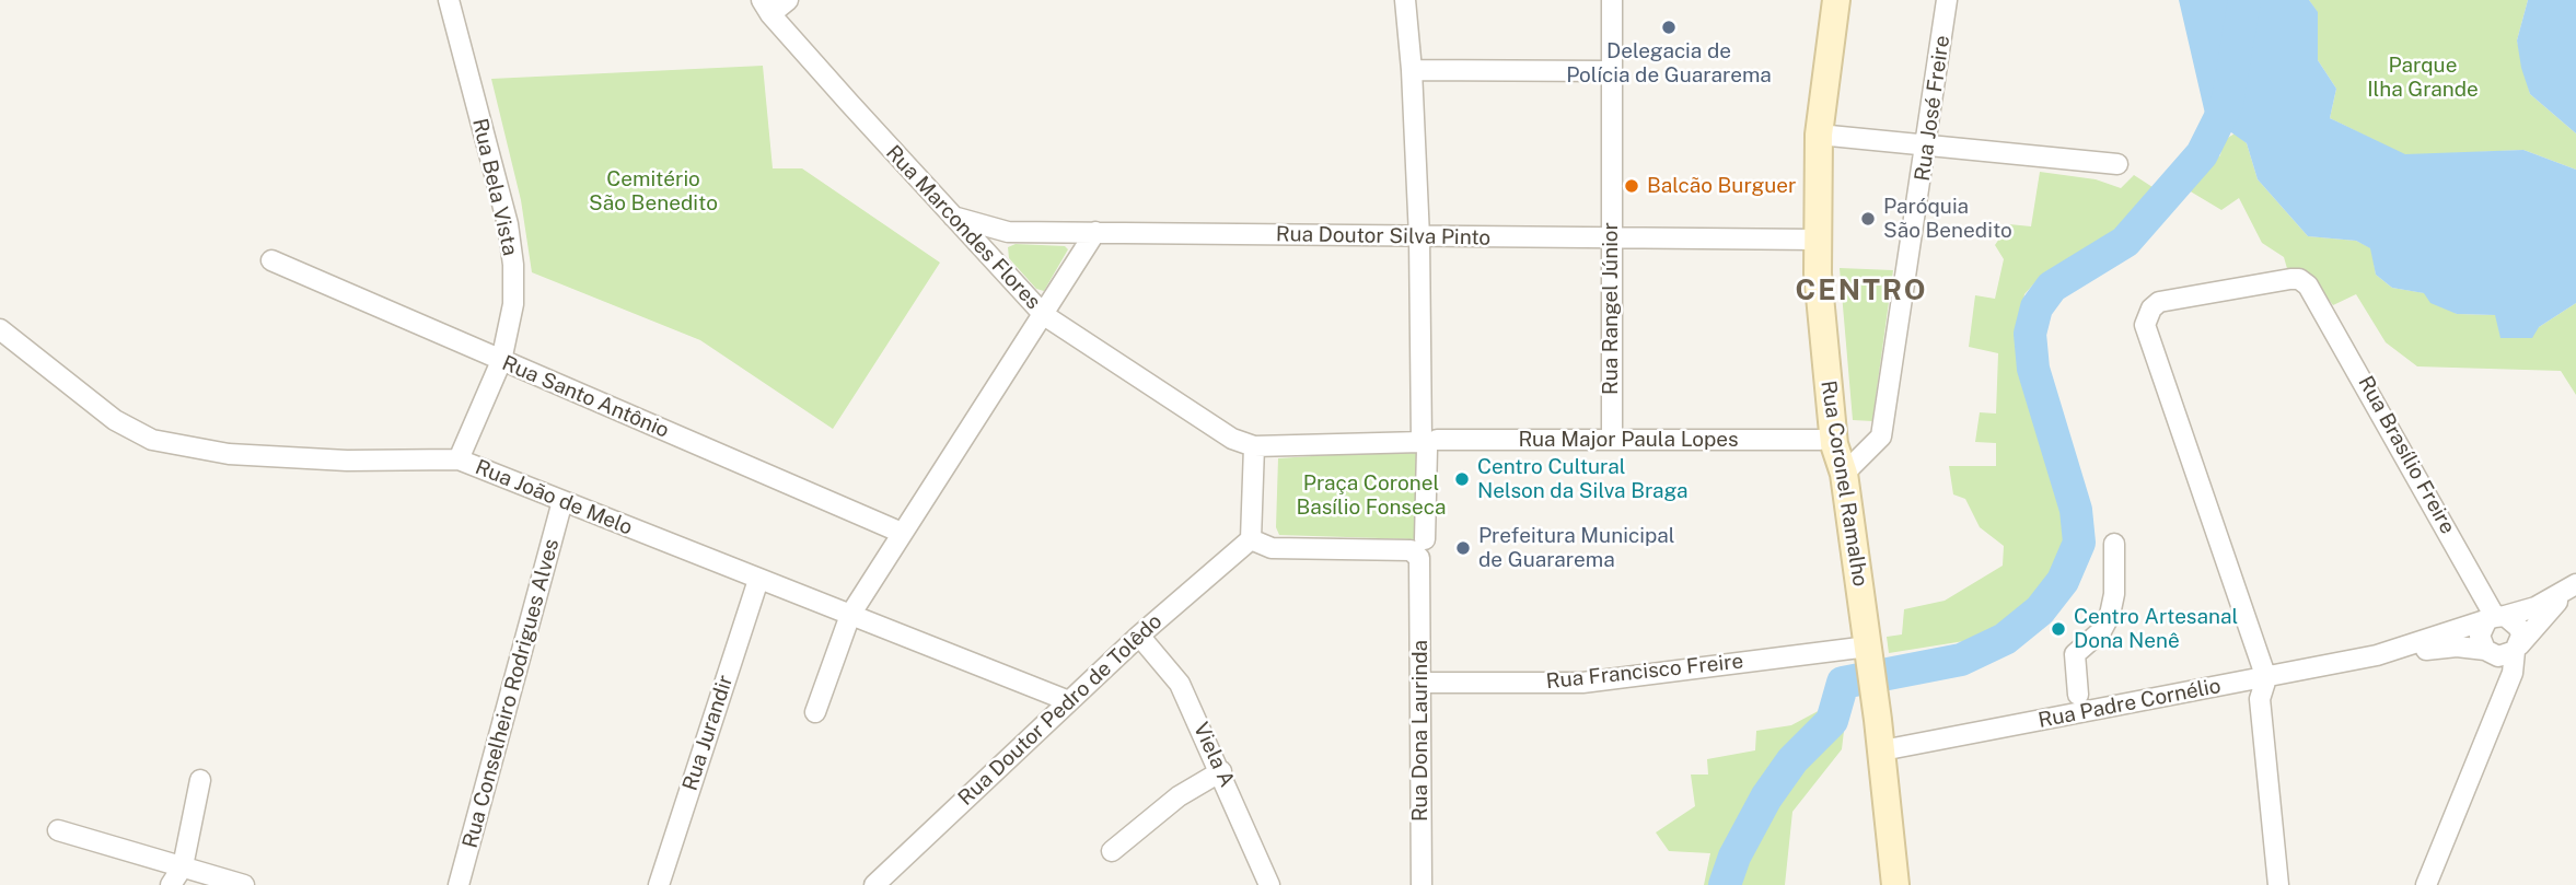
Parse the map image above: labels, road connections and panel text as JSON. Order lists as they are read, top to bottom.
{
  "streets": {
    "main road": ["Rua Coronel Ramalho"],
    "street": [
      "Rua José Freire",
      "Rua Bela Vista",
      "Rua Marcondes Flores",
      "Rua Doutor Silva Pinto",
      "Rua Rangel Júnior",
      "Rua Santo Antônio",
      "Rua Major Paula Lopes",
      "Rua Brasílio Freire",
      "Rua João de Melo",
      "Rua Francisco Freire",
      "Rua Conselheiro Rodrigues Alves",
      "Rua Padre Cornélio",
      "Rua Doutor Pedro de Tolêdo",
      "Rua Dona Laurinda",
      "Rua Jurandir",
      "Viela A"
    ]
  },
  "crossings": [
    ["Rua José Freire", "Rua Coronel Ramalho"],
    ["Rua Bela Vista", "Rua Santo Antônio"],
    ["Rua Bela Vista", "Rua João de Melo"],
    ["Rua Marcondes Flores", "Rua Doutor Silva Pinto"],
    ["Rua Marcondes Flores", "Rua Major Paula Lopes"],
    ["Rua Doutor Silva Pinto", "Rua Rangel Júnior"],
    ["Rua Doutor Silva Pinto", "Rua Coronel Ramalho"],
    ["Rua Brasílio Freire", "Rua Padre Cornélio"],
    ["Rua Coronel Ramalho", "Rua Francisco Freire"],
    ["Rua Coronel Ramalho", "Rua Padre Cornélio"],
    ["Rua João de Melo", "Rua Conselheiro Rodrigues Alves"],
    ["Rua João de Melo", "Rua Doutor Pedro de Tolêdo"],
    ["Rua João de Melo", "Rua Jurandir"],
    ["Rua Francisco Freire", "Rua Dona Laurinda"],
    ["Rua Doutor Pedro de Tolêdo", "Rua Dona Laurinda"],
    ["Rua Doutor Pedro de Tolêdo", "Viela A"]
  ],
  "districts": ["CENTRO"],
  "parks": ["Parque Ilha Grande", "Cemitério São Benedito", "Praça Coronel Basílio Fonseca"],
  "places": [
    "Delegacia de Polícia de Guararema",
    "Balcão Burguer",
    "Paróquia São Benedito",
    "Centro Cultural Nelson da Silva Braga",
    "Prefeitura Municipal de Guararema",
    "Centro Artesanal Dona Nenê"
  ]
}
